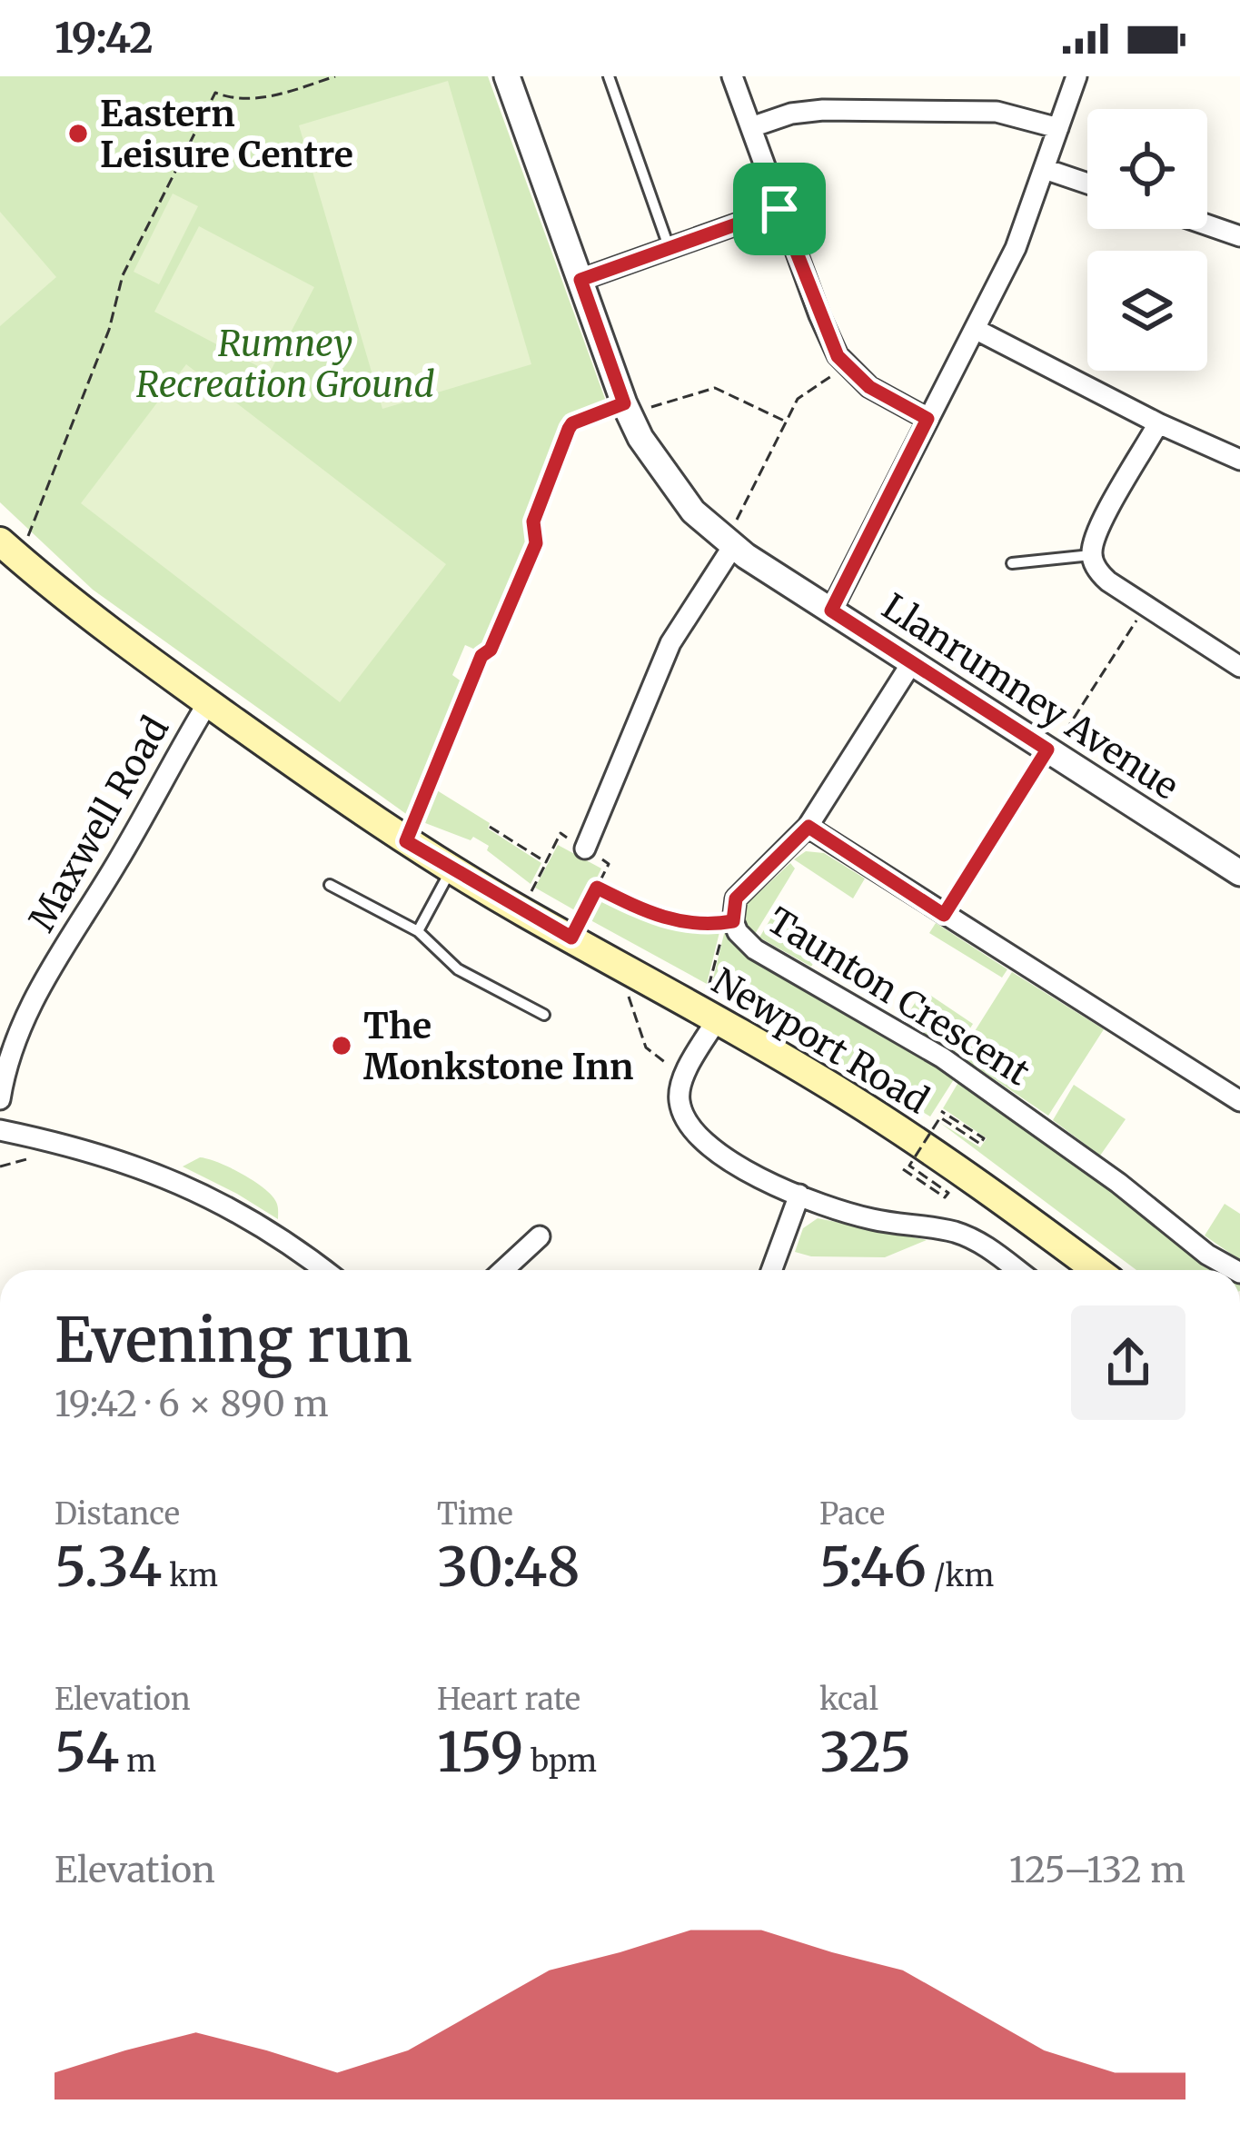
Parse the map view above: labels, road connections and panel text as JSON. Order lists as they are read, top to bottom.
{
  "streets": {
    "main road": ["Newport Road"],
    "street": ["Llanrumney Avenue", "Maxwell Road", "Taunton Crescent"]
  },
  "crossings": [
    ["Llanrumney Avenue", "Taunton Crescent"],
    ["Maxwell Road", "Newport Road"]
  ],
  "parks": ["Rumney Recreation Ground"],
  "places": ["Eastern Leisure Centre", "The Monkstone Inn"],
  "page": {
    "status": "19:42",
    "heading": ["Evening run", "19:42 · 6 × 890 m"],
    "stats": [
      ["Distance", "5.34 km"],
      ["Time", "30:48"],
      ["Pace", "5:46 /km"],
      ["Elevation", "54 m"],
      ["Heart rate", "159 bpm"],
      ["kcal", "325"]
    ],
    "chart": ["Elevation", "125–132 m"]
  }
}
